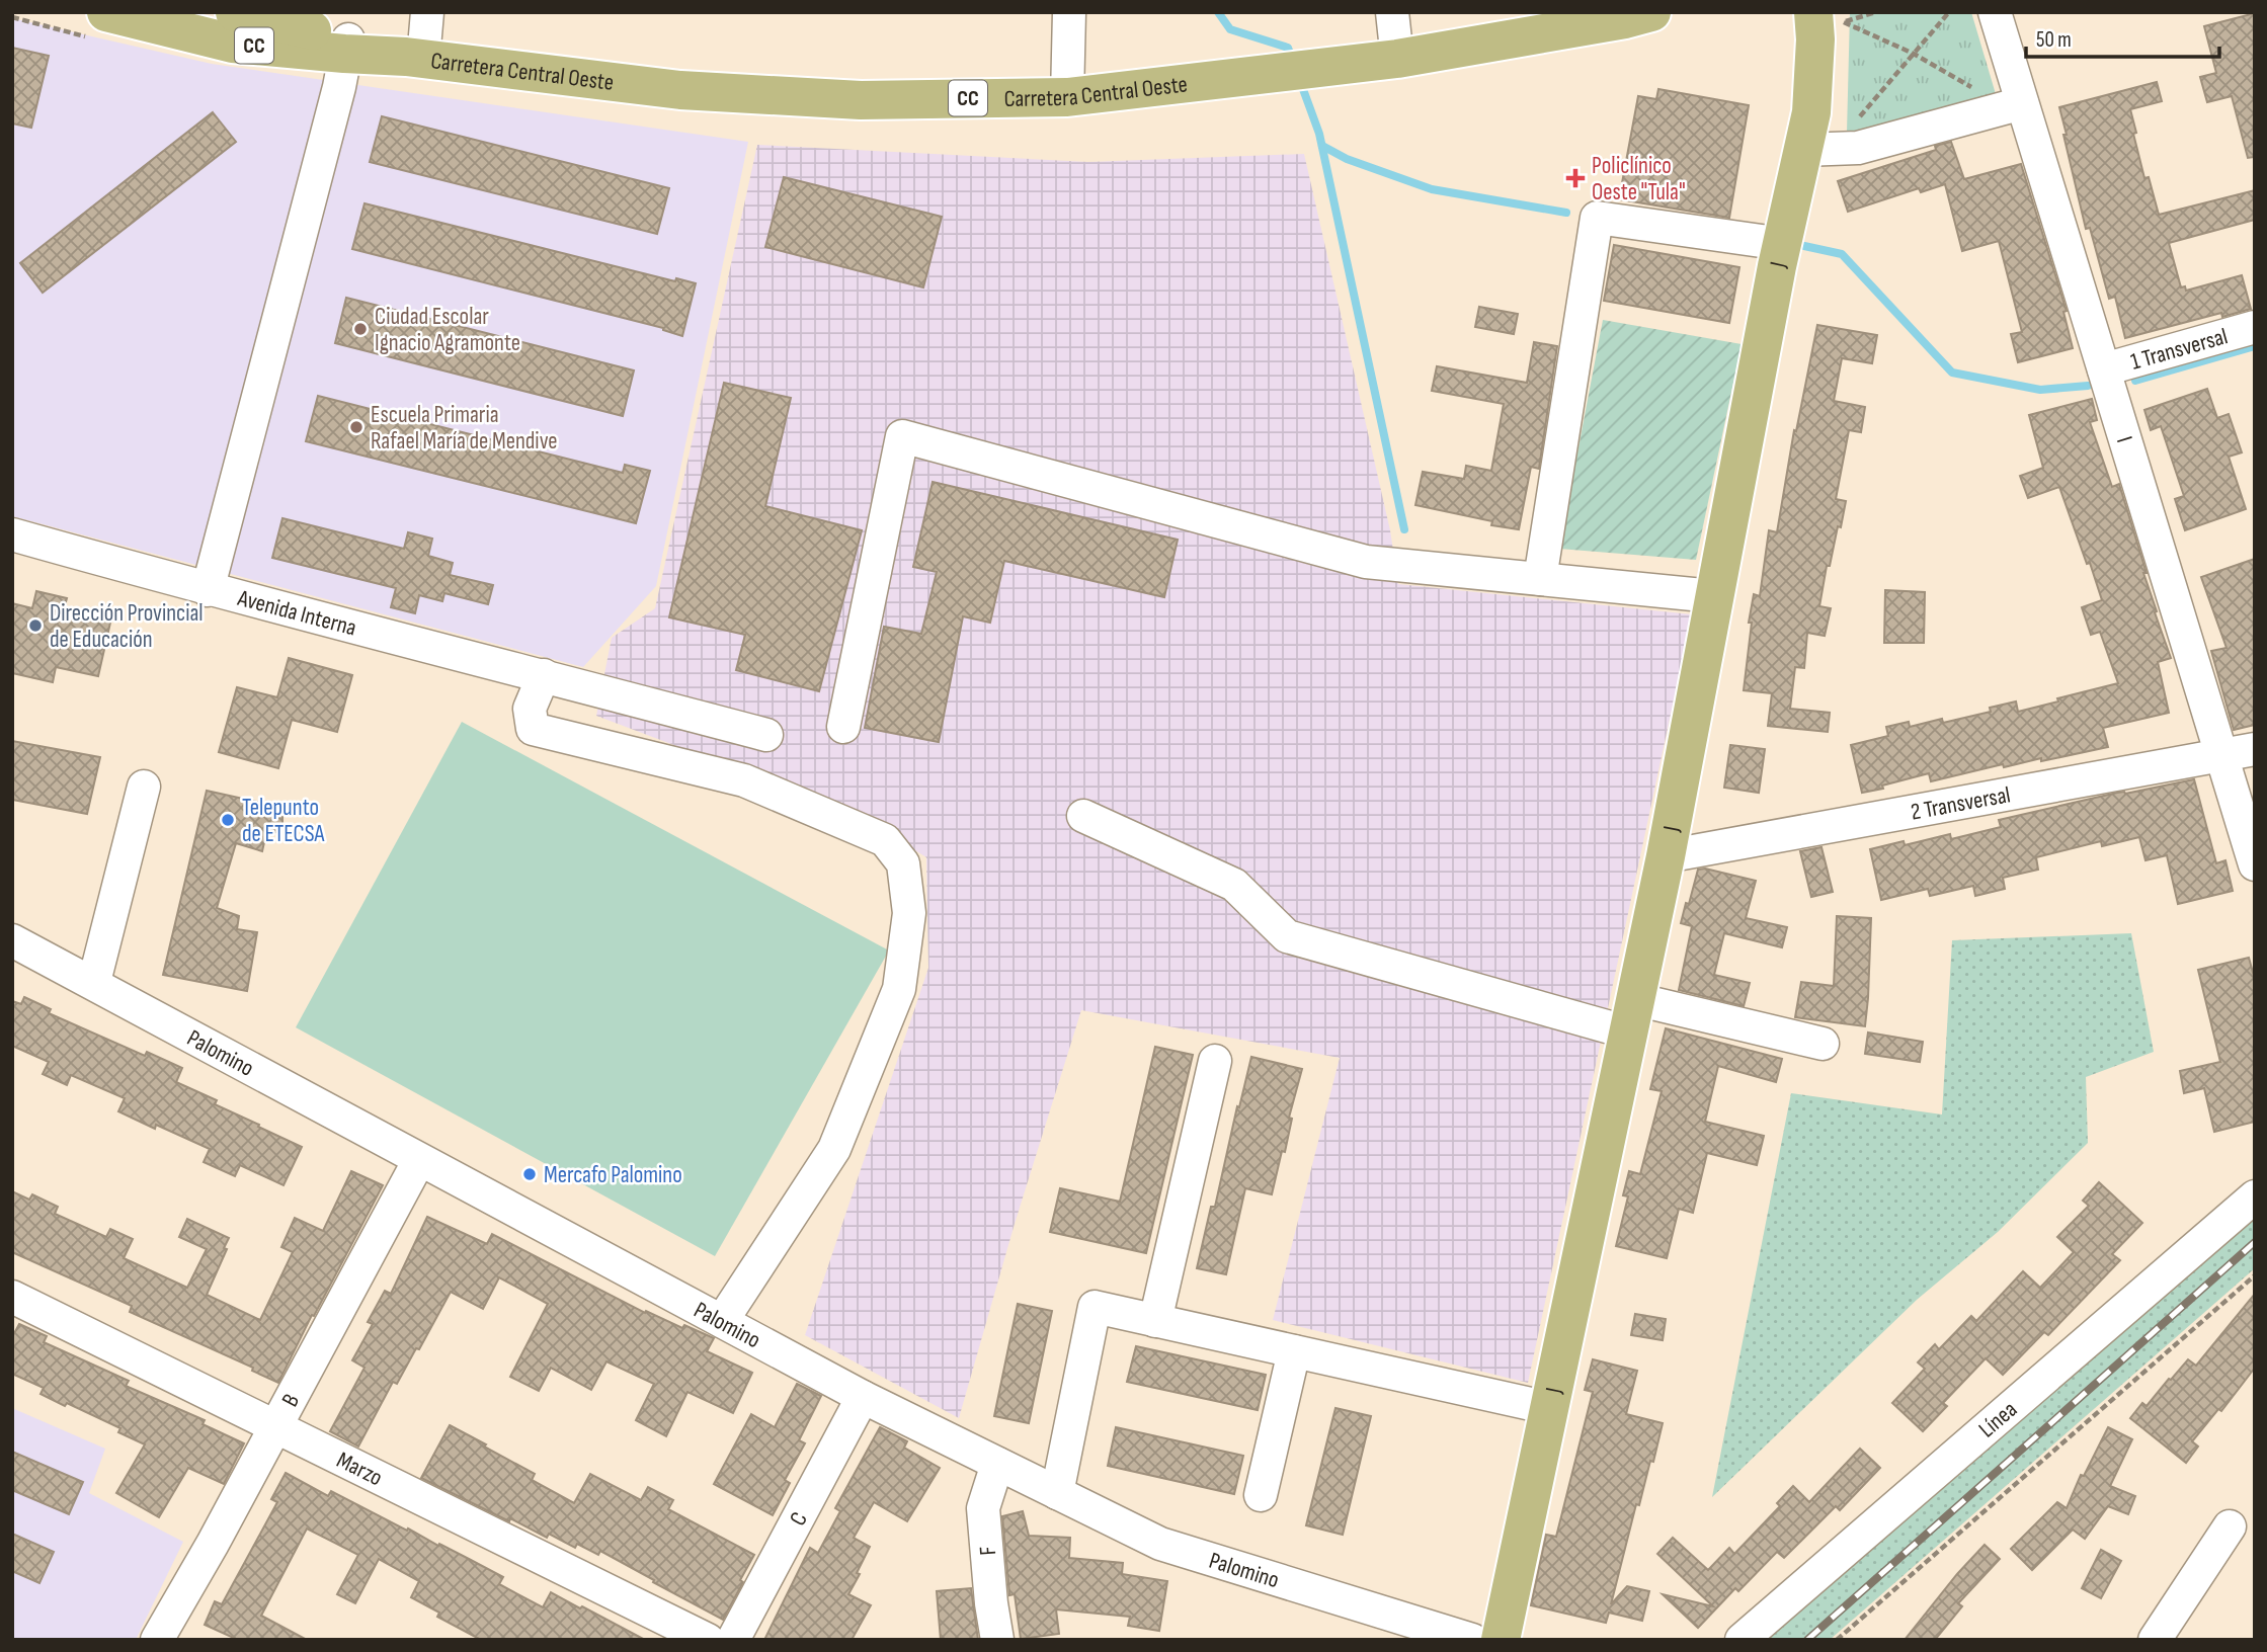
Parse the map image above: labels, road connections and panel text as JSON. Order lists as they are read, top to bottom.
{
  "streets": {
    "main road": ["CC", "Carretera Central Oeste", "J"],
    "street": [
      "1 Transversal",
      "I",
      "Avenida Interna",
      "2 Transversal",
      "Palomino",
      "B",
      "Línea",
      "Marzo",
      "C",
      "F"
    ]
  },
  "crossings": [
    ["J", "2 Transversal"],
    ["1 Transversal", "I"],
    ["I", "2 Transversal"],
    ["Palomino", "B"],
    ["Palomino", "C"],
    ["Palomino", "F"],
    ["B", "Marzo"]
  ],
  "places": {
    "health": ["Policlínico Oeste \"Tula\""],
    "other": [
      "Ciudad Escolar Ignacio Agramonte",
      "Escuela Primaria Rafael María de Mendive",
      "Dirección Provincial de Educación",
      "Telepunto de ETECSA",
      "Mercafo Palomino"
    ]
  },
  "scale_bar": "50 m"
}
